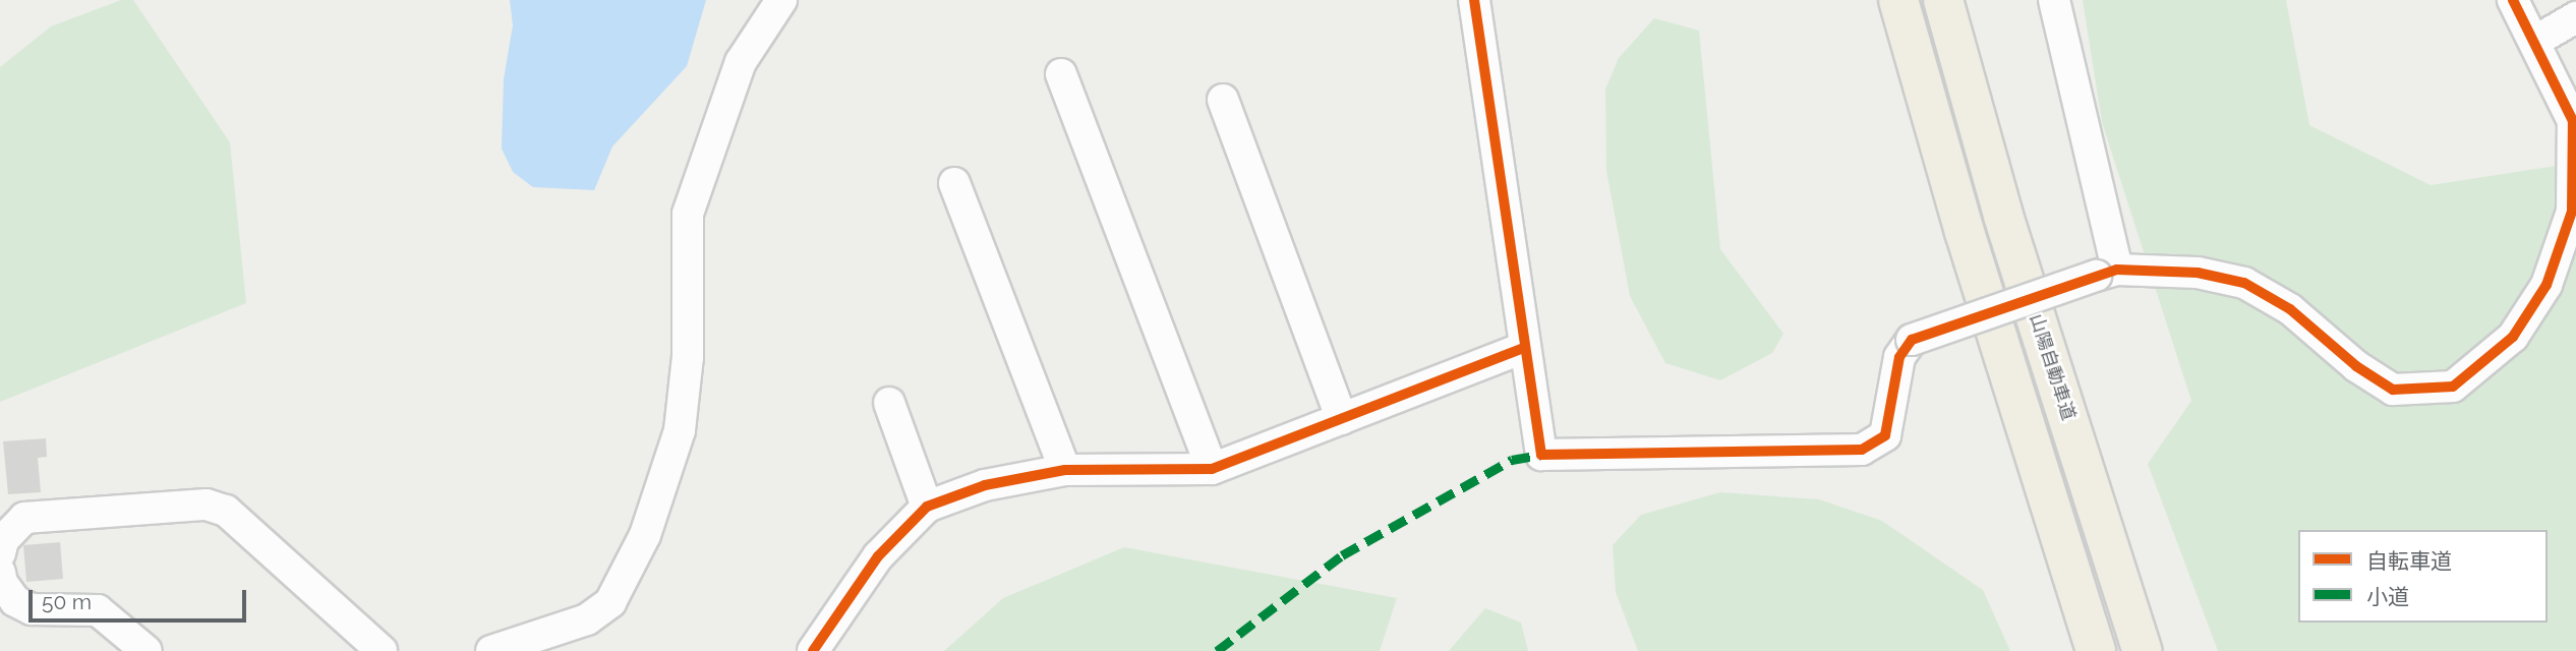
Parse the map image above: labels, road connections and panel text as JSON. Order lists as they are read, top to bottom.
{
  "streets": {
    "highway": ["山陽自動車道"]
  },
  "legend": ["自転車道", "小道"],
  "scale_bar": "50 m"
}
